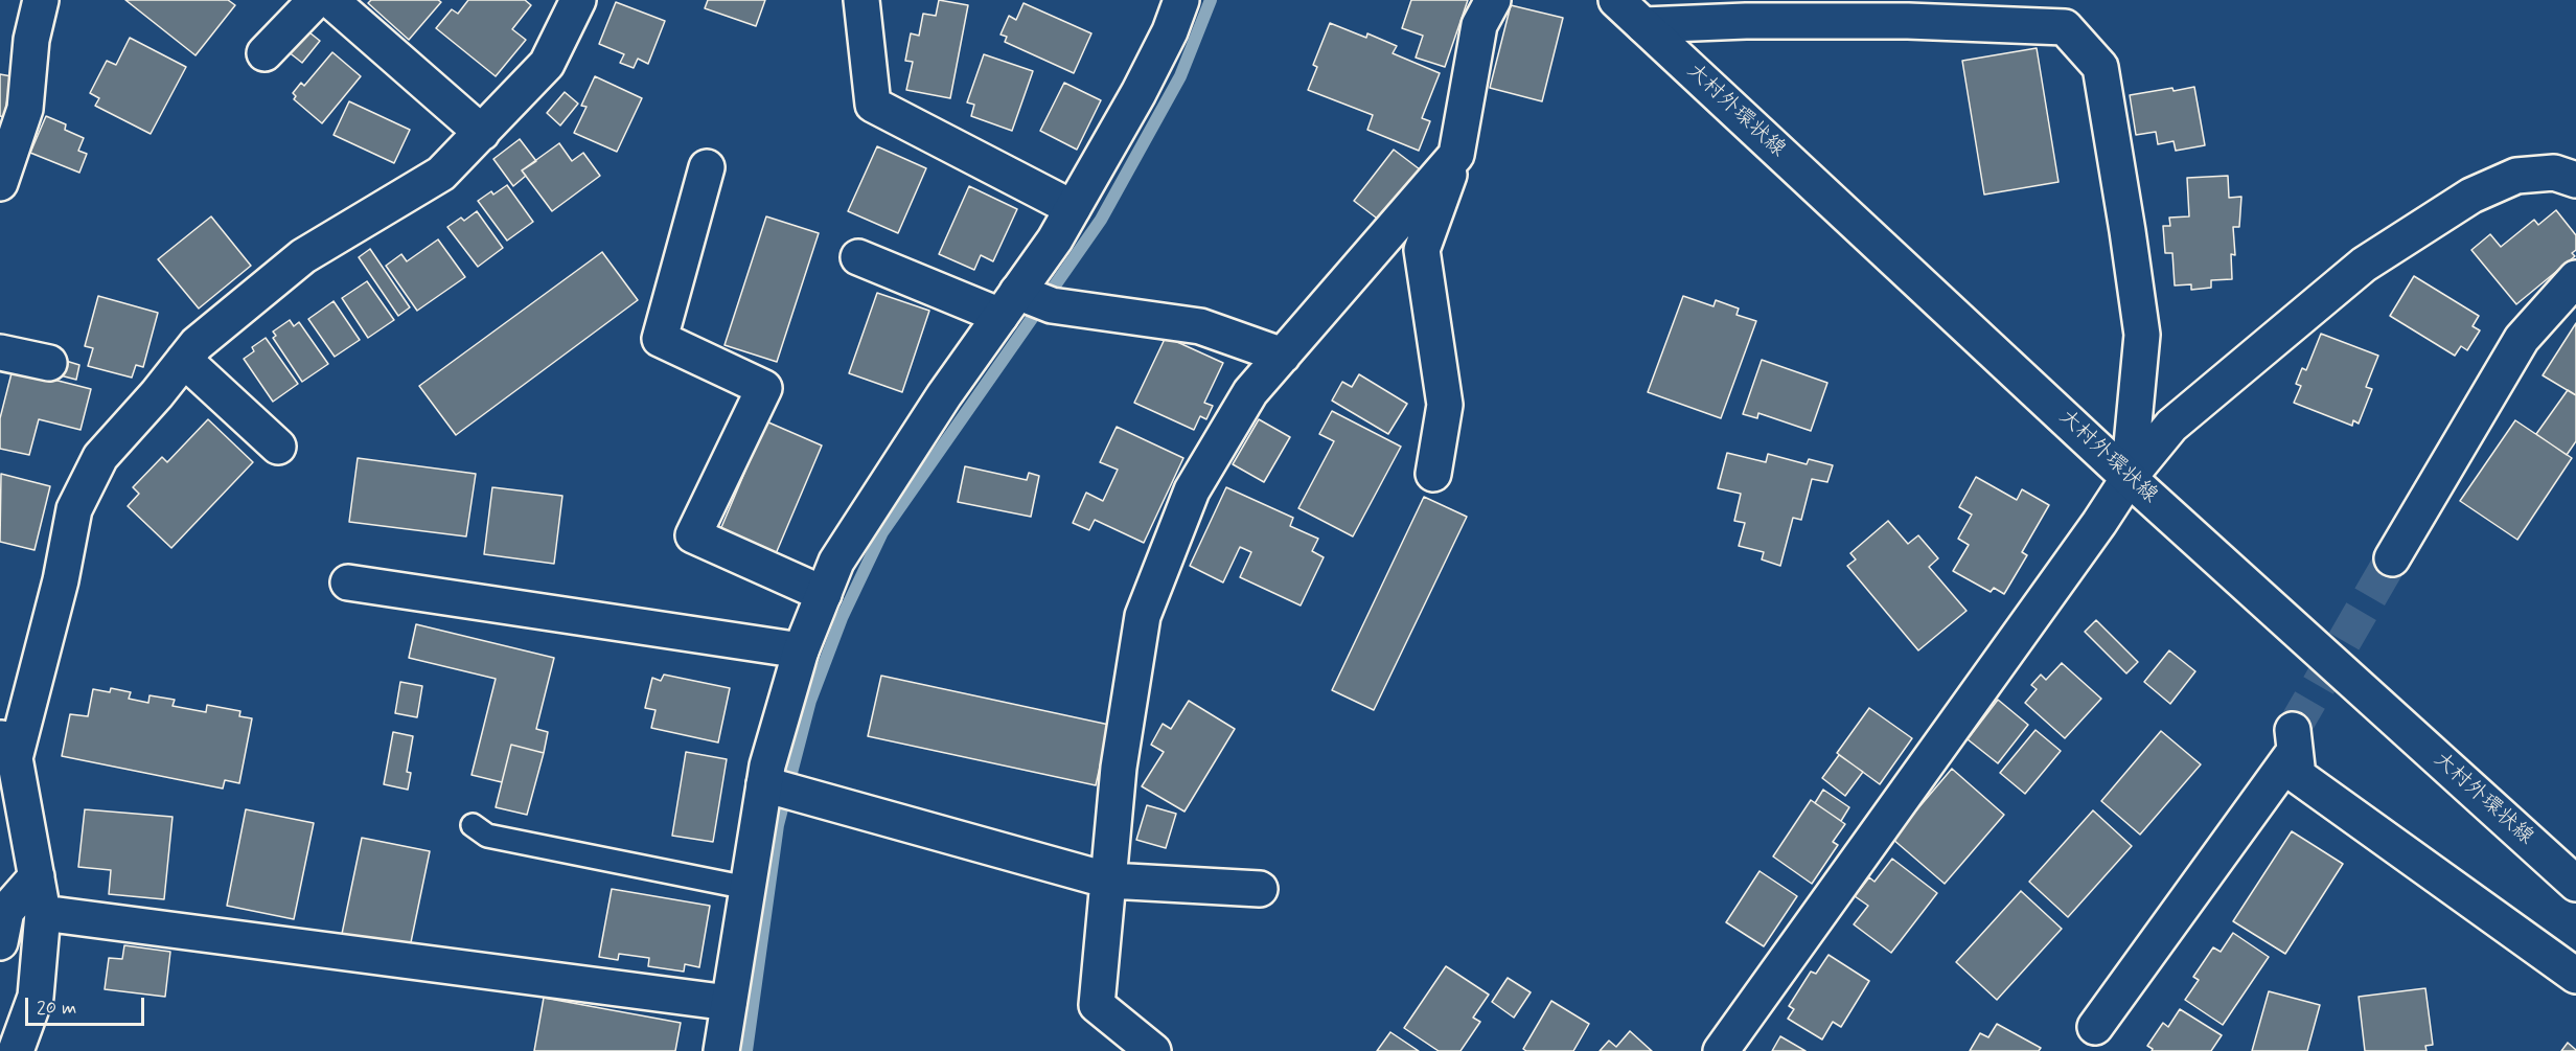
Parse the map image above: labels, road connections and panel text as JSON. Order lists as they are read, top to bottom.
{
  "streets": {
    "street": ["大村外環状線"]
  },
  "scale_bar": "20 m"
}
